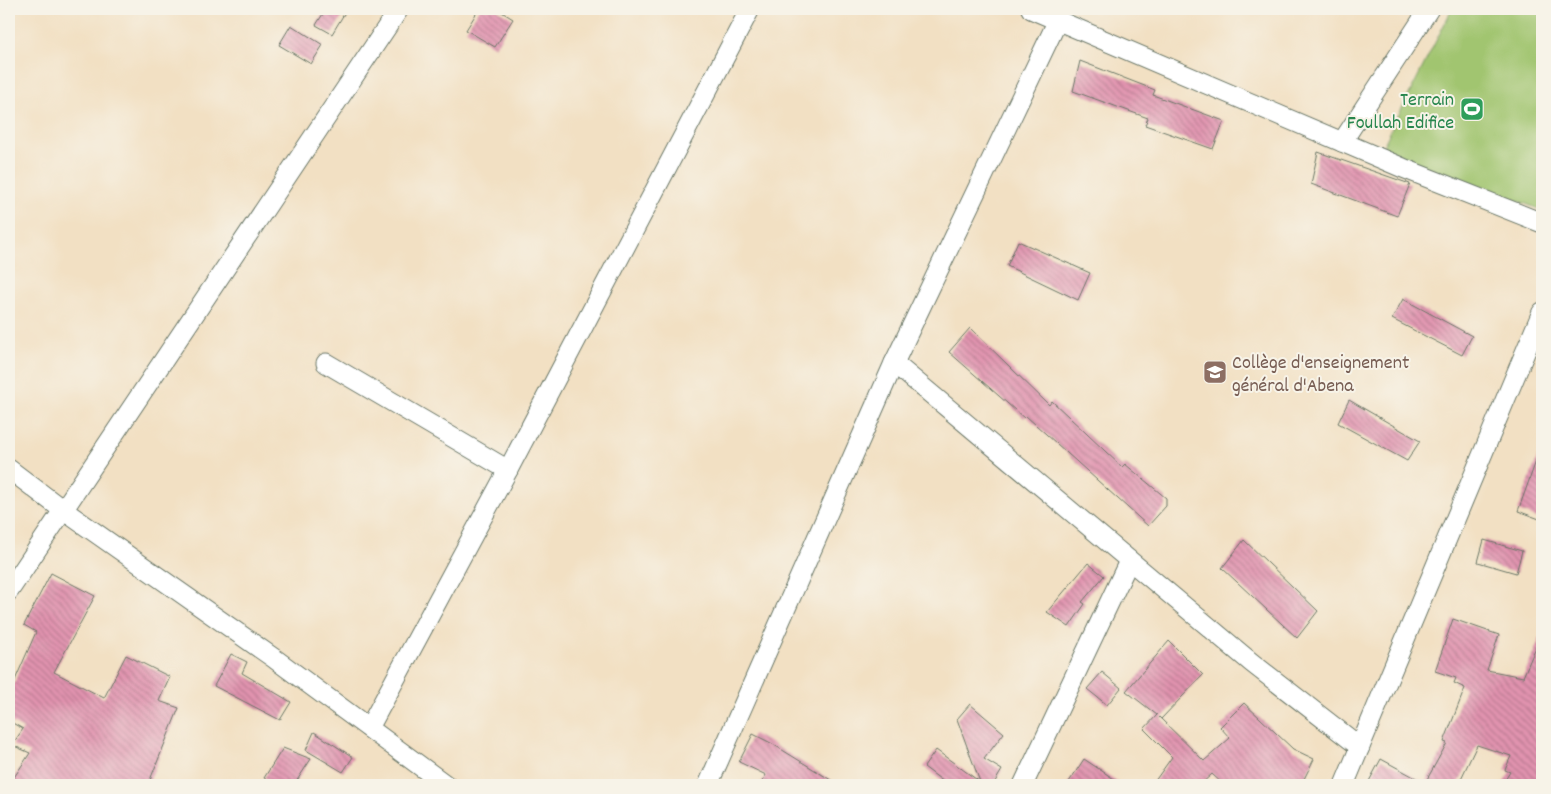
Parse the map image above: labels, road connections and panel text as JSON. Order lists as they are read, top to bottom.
{
  "places": {
    "sports": ["Terrain Foullah Edifice"],
    "school or university": ["Collège d'enseignement général d'Abena"]
  }
}
